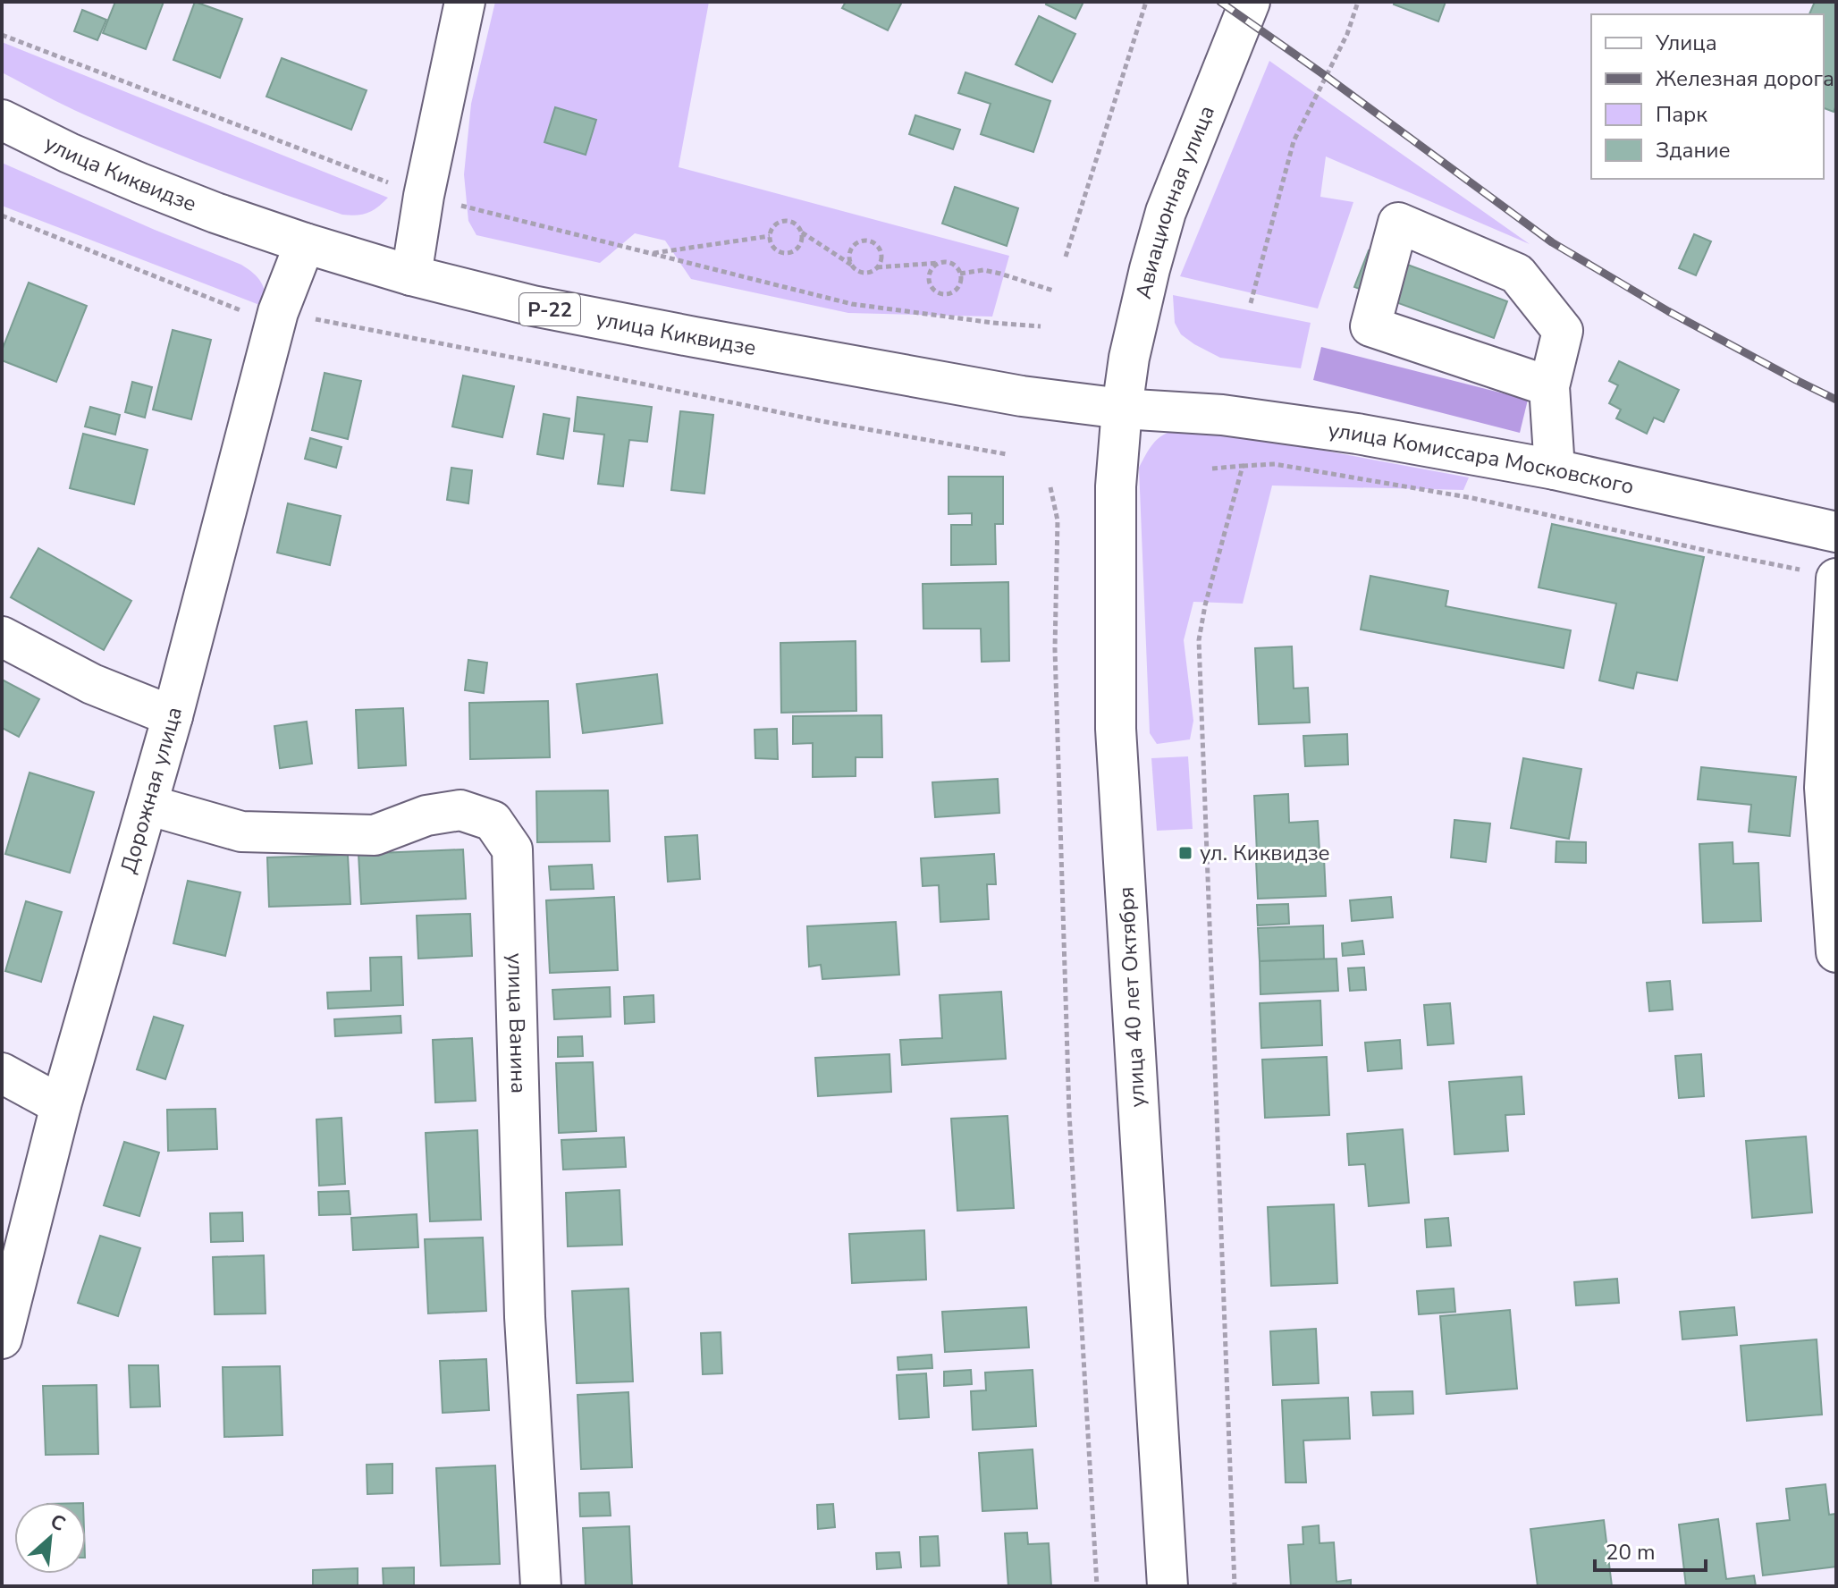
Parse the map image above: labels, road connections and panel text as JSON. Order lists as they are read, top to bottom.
{
  "streets": {
    "main road": [
      "улица Киквидзе",
      "Авиационная улица",
      "Р-22",
      "улица Комиссара Московского",
      "Дорожная улица",
      "улица 40 лет Октября",
      "улица Ванина"
    ]
  },
  "crossings": [
    ["улица Киквидзе", "Авиационная улица"],
    ["улица Киквидзе", "улица Комиссара Московского"],
    ["улица Киквидзе", "Дорожная улица"],
    ["улица Киквидзе", "улица 40 лет Октября"],
    ["Авиационная улица", "улица Комиссара Московского"],
    ["Авиационная улица", "улица 40 лет Октября"],
    ["улица Комиссара Московского", "улица 40 лет Октября"],
    ["Дорожная улица", "улица Ванина"]
  ],
  "places": {
    "transit": ["ул. Киквидзе"]
  },
  "legend": [
    "Улица",
    "Железная дорога",
    "Парк",
    "Здание"
  ],
  "scale_bar": "20 m",
  "north": "top right"
}
